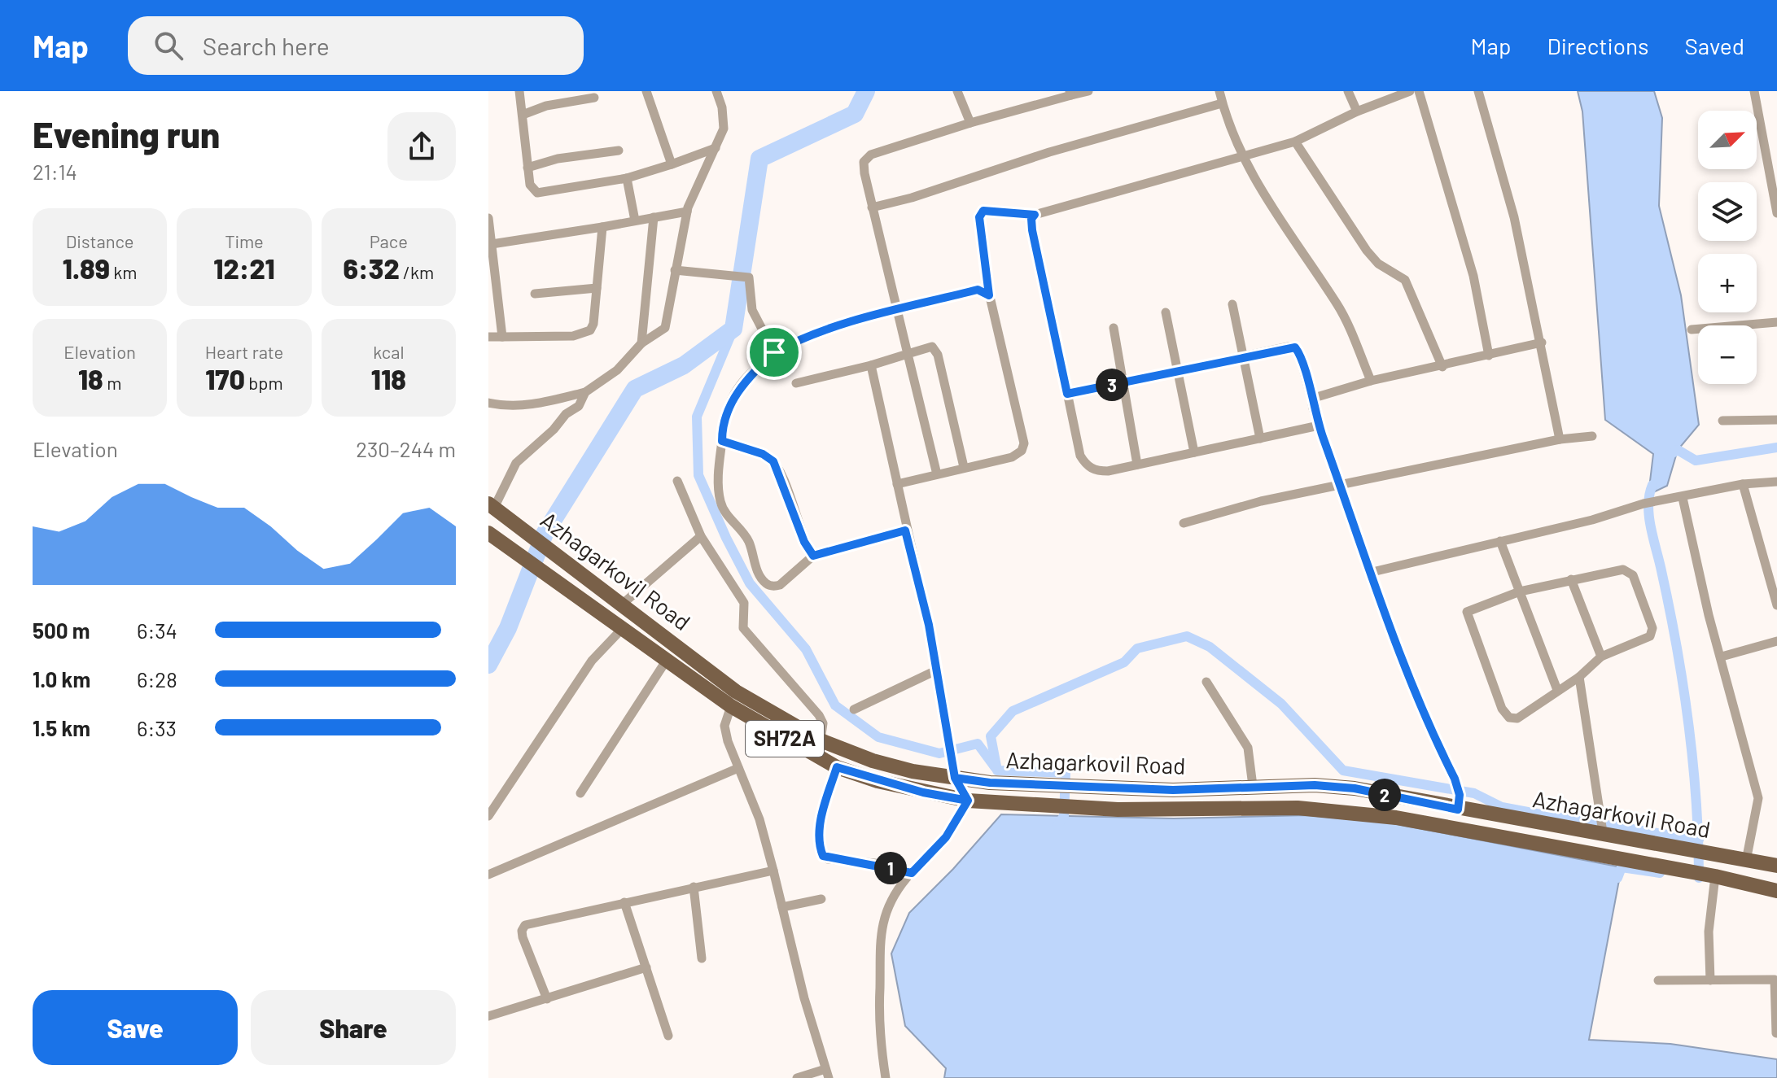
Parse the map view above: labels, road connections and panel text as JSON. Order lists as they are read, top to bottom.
{
  "streets": {
    "main road": ["Azhagarkovil Road", "SH72A"]
  },
  "north": "top right",
  "page": {
    "header": "Map",
    "search": "Search here",
    "nav": ["Map", "Directions", "Saved"],
    "heading": ["Evening run", "21:14"],
    "map_buttons": ["+", "−"],
    "stats": [
      ["Distance", "1.89 km"],
      ["Time", "12:21"],
      ["Pace", "6:32 /km"],
      ["Elevation", "18 m"],
      ["Heart rate", "170 bpm"],
      ["kcal", "118"]
    ],
    "pins": ["3", "2", "1"],
    "chart": ["Elevation", "230–244 m"],
    "list": [
      {
        "name": "500 m",
        "note": "6:34"
      },
      {
        "name": "1.0 km",
        "note": "6:28"
      },
      {
        "name": "1.5 km",
        "note": "6:33"
      }
    ],
    "buttons": ["Save", "Share"]
  }
}
